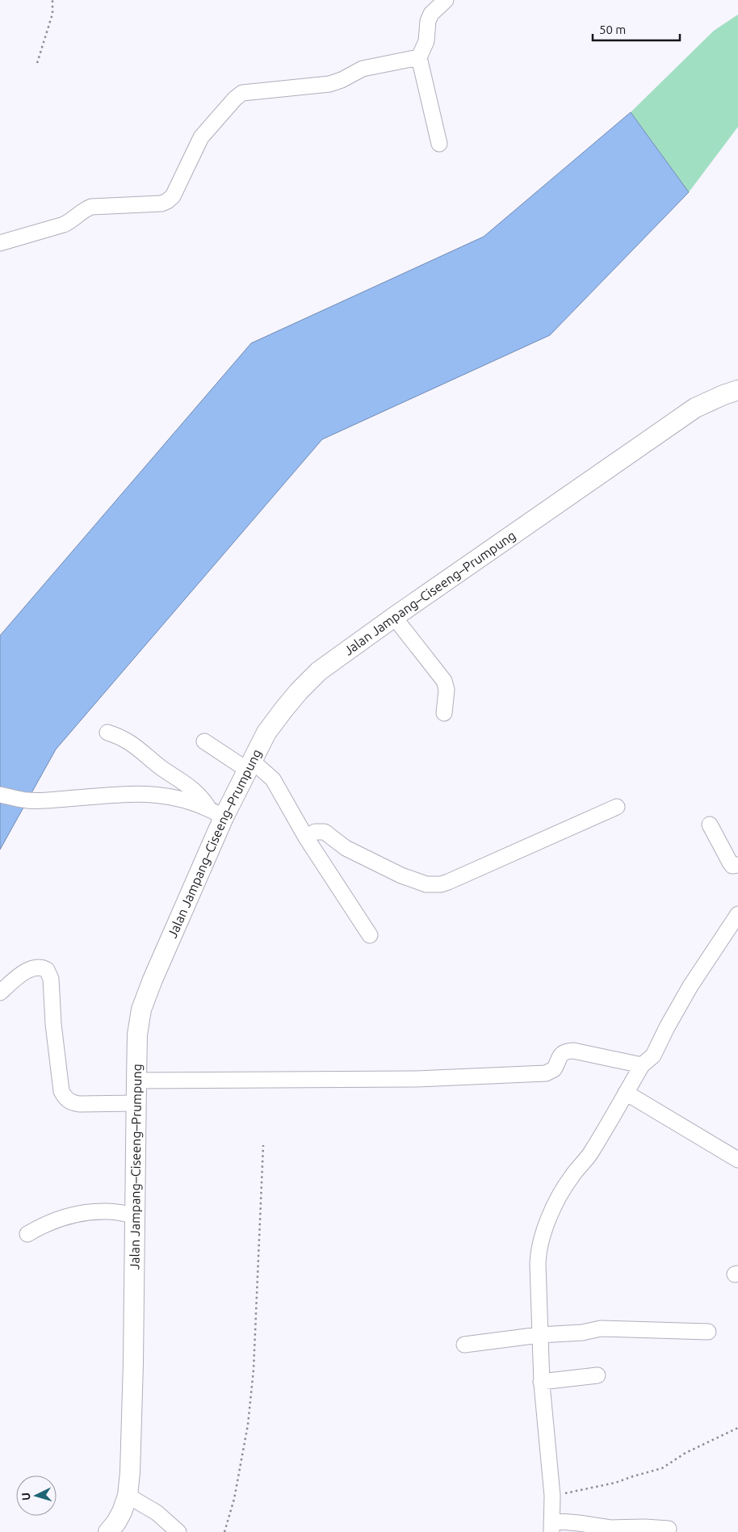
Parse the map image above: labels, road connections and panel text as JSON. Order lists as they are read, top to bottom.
{
  "streets": {
    "main road": ["Jalan Jampang–Ciseeng–Prumpung"]
  },
  "scale_bar": "50 m",
  "north": "left"
}
